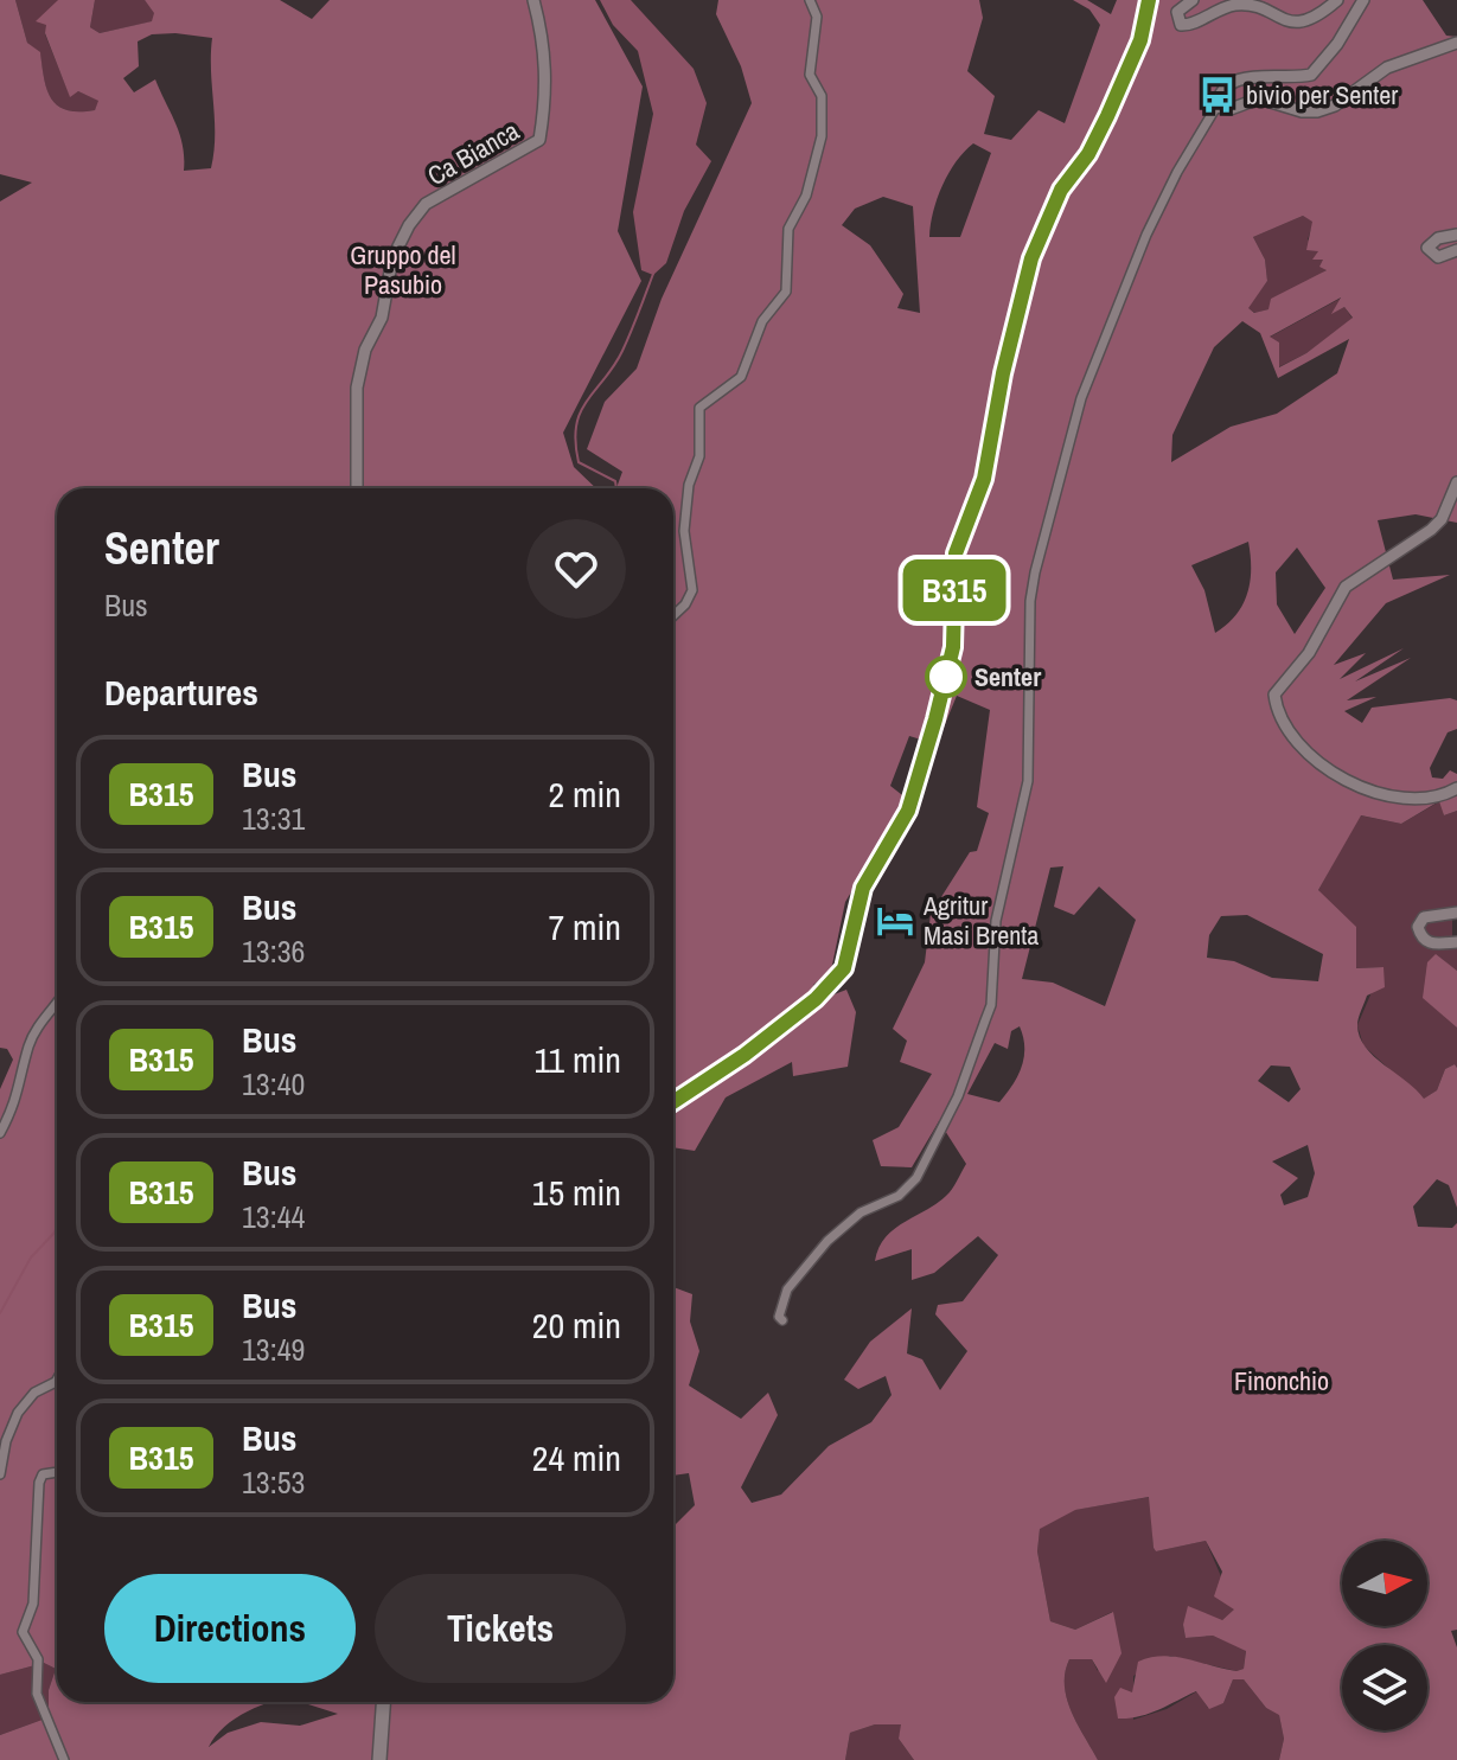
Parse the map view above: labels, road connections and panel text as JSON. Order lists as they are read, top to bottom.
{
  "streets": {
    "street": ["Ca Bianca"]
  },
  "parks": ["Gruppo del Pasubio", "Finonchio"],
  "places": {
    "bus stop": ["bivio per Senter"],
    "other": ["Senter"],
    "hotel": ["Agritur Masi Brenta"]
  },
  "lines": ["bus line B315"],
  "north": "right",
  "page": {
    "on_map": "B315",
    "heading": [
      ["Senter", "Bus"],
      "Departures"
    ],
    "list": [
      {
        "mark": "B315",
        "name": "Bus",
        "note": "13:31",
        "value": "2 min"
      },
      {
        "mark": "B315",
        "name": "Bus",
        "note": "13:36",
        "value": "7 min"
      },
      {
        "mark": "B315",
        "name": "Bus",
        "note": "13:40",
        "value": "11 min"
      },
      {
        "mark": "B315",
        "name": "Bus",
        "note": "13:44",
        "value": "15 min"
      },
      {
        "mark": "B315",
        "name": "Bus",
        "note": "13:49",
        "value": "20 min"
      },
      {
        "mark": "B315",
        "name": "Bus",
        "note": "13:53",
        "value": "24 min"
      }
    ],
    "buttons": ["Directions", "Tickets"]
  }
}
